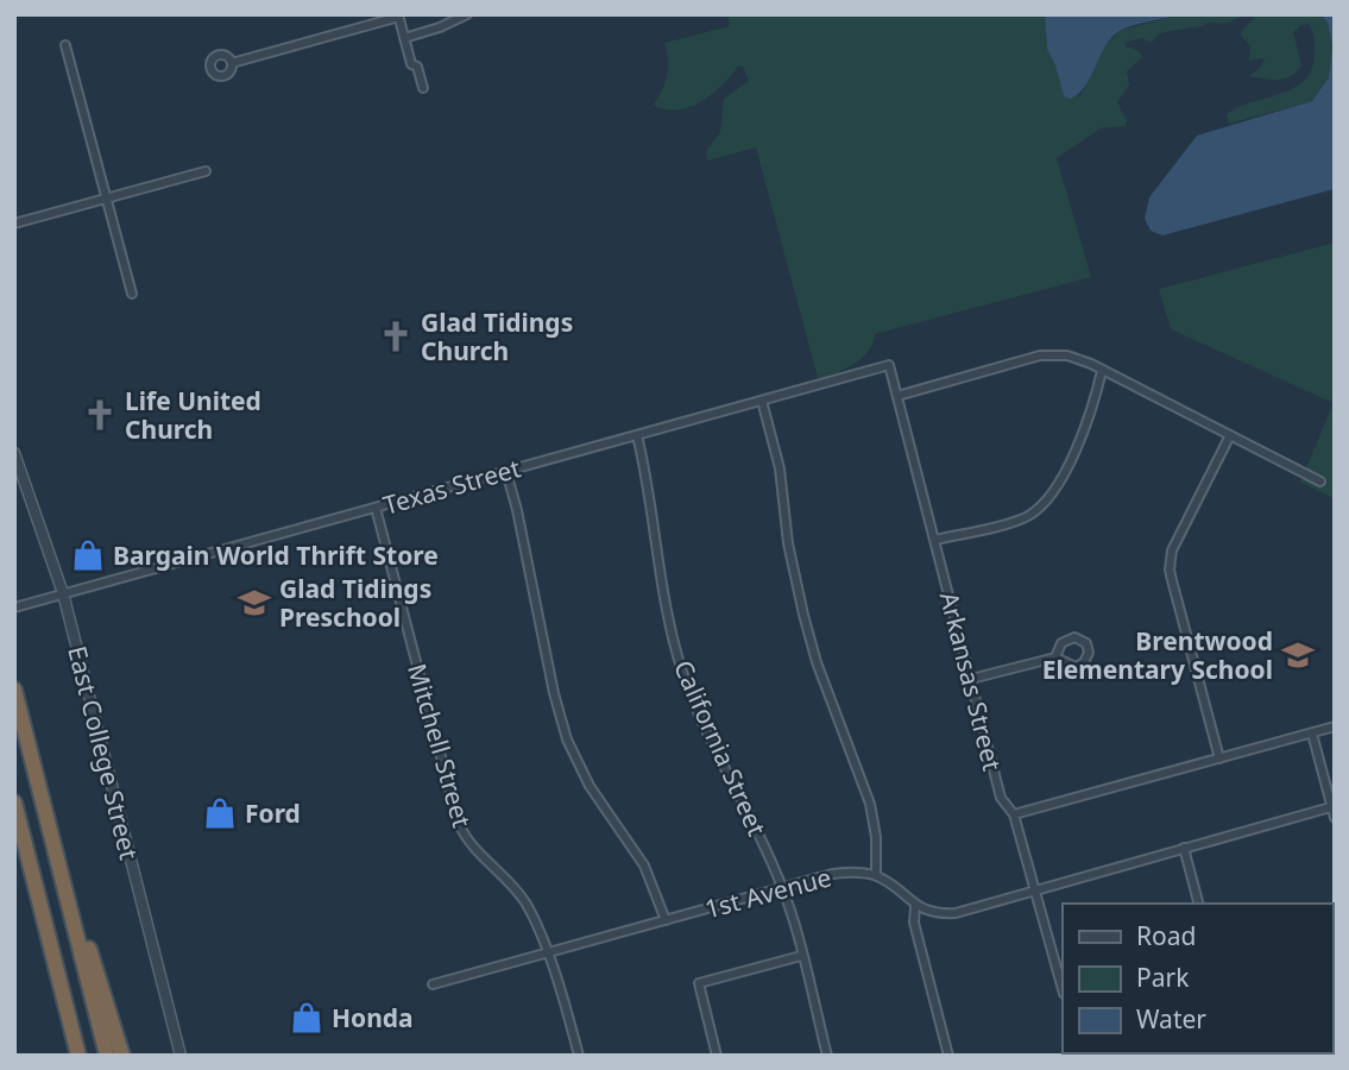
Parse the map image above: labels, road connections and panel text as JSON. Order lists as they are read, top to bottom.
{
  "streets": {
    "street": [
      "Texas Street",
      "Arkansas Street",
      "Mitchell Street",
      "California Street",
      "East College Street",
      "1st Avenue"
    ]
  },
  "crossings": [
    ["Texas Street", "Arkansas Street"],
    ["Texas Street", "Mitchell Street"],
    ["Texas Street", "California Street"],
    ["Texas Street", "East College Street"],
    ["Mitchell Street", "1st Avenue"],
    ["California Street", "1st Avenue"]
  ],
  "places": {
    "church": ["Glad Tidings Church", "Life United Church"],
    "shop": ["Bargain World Thrift Store", "Ford", "Honda"],
    "school or university": ["Glad Tidings Preschool", "Brentwood Elementary School"]
  },
  "legend": ["Road", "Park", "Water"]
}
